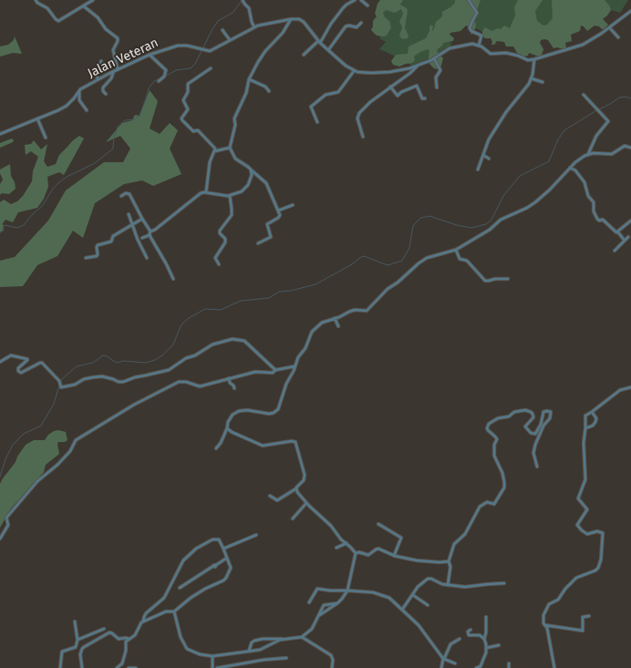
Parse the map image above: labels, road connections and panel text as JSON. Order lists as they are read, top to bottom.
{
  "streets": {
    "street": ["Jalan Veteran"]
  }
}
